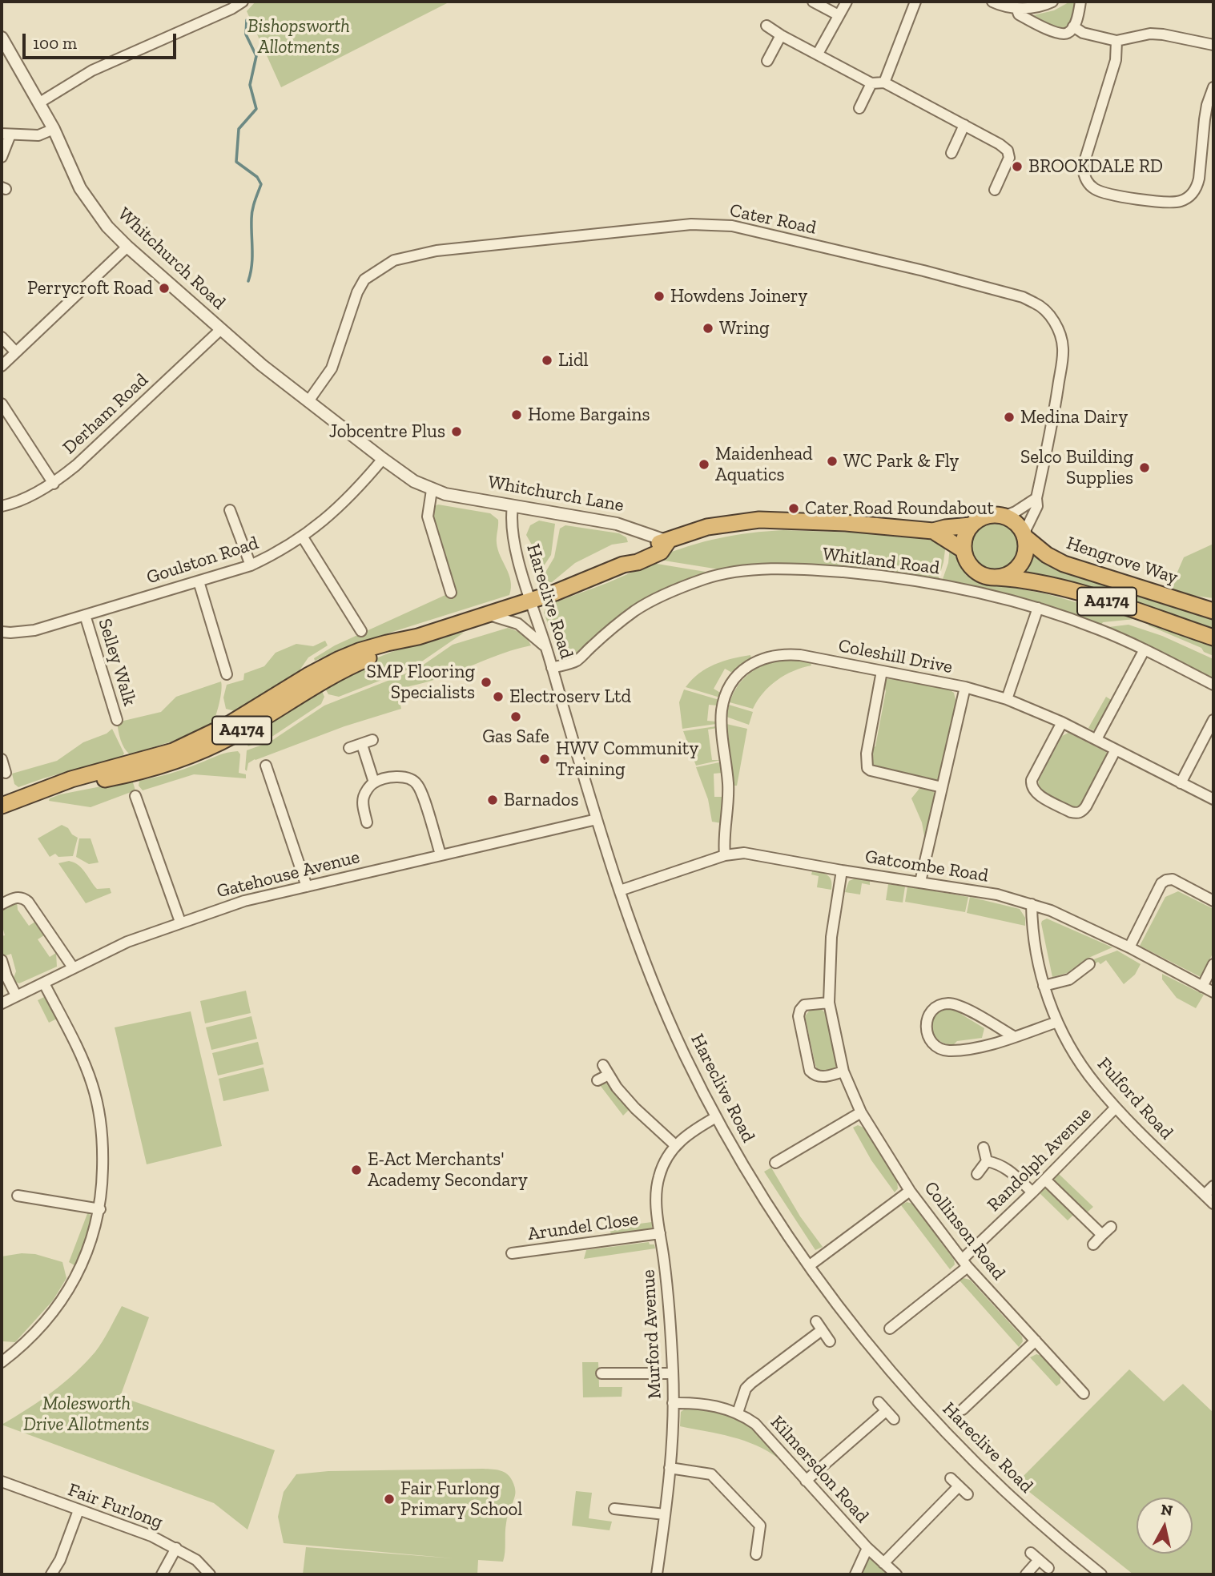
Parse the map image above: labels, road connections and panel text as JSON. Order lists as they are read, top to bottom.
{
  "streets": {
    "highway": ["Hengrove Way", "A4174"],
    "street": [
      "Cater Road",
      "Whitchurch Road",
      "Derham Road",
      "Whitchurch Lane",
      "Goulston Road",
      "Whitland Road",
      "Hareclive Road",
      "Coleshill Drive",
      "Selley Walk",
      "Gatcombe Road",
      "Gatehouse Avenue",
      "Fulford Road",
      "Randolph Avenue",
      "Arundel Close",
      "Collinson Road",
      "Murford Avenue",
      "Kilmersdon Road",
      "Fair Furlong"
    ]
  },
  "crossings": [
    ["Cater Road", "Whitchurch Lane"],
    ["Cater Road", "Hengrove Way"],
    ["Cater Road", "A4174"],
    ["Whitchurch Road", "Derham Road"],
    ["Whitchurch Road", "Whitchurch Lane"],
    ["Derham Road", "Whitchurch Lane"],
    ["Whitchurch Lane", "Goulston Road"],
    ["Whitchurch Lane", "Hareclive Road"],
    ["Whitchurch Lane", "A4174"],
    ["Goulston Road", "Selley Walk"],
    ["Hengrove Way", "A4174"],
    ["Whitland Road", "Hareclive Road"],
    ["Hareclive Road", "A4174"],
    ["Hareclive Road", "Gatcombe Road"],
    ["Hareclive Road", "Gatehouse Avenue"],
    ["Hareclive Road", "Murford Avenue"],
    ["Coleshill Drive", "Gatcombe Road"],
    ["Gatcombe Road", "Fulford Road"],
    ["Gatcombe Road", "Collinson Road"],
    ["Fulford Road", "Randolph Avenue"],
    ["Randolph Avenue", "Collinson Road"],
    ["Arundel Close", "Murford Avenue"],
    ["Murford Avenue", "Kilmersdon Road"]
  ],
  "parks": ["Bishopsworth Allotments", "Molesworth Drive Allotments"],
  "places": [
    "BROOKDALE RD",
    "Perrycroft Road",
    "Howdens Joinery",
    "Wring",
    "Lidl",
    "Home Bargains",
    "Medina Dairy",
    "Jobcentre Plus",
    "WC Park & Fly",
    "Maidenhead Aquatics",
    "Selco Building Supplies",
    "Cater Road Roundabout",
    "SMP Flooring Specialists",
    "Electroserv Ltd",
    "Gas Safe",
    "HWV Community Training",
    "Barnados",
    "E-Act Merchants' Academy Secondary",
    "Fair Furlong Primary School"
  ],
  "scale_bar": "100 m",
  "north": "top"
}
